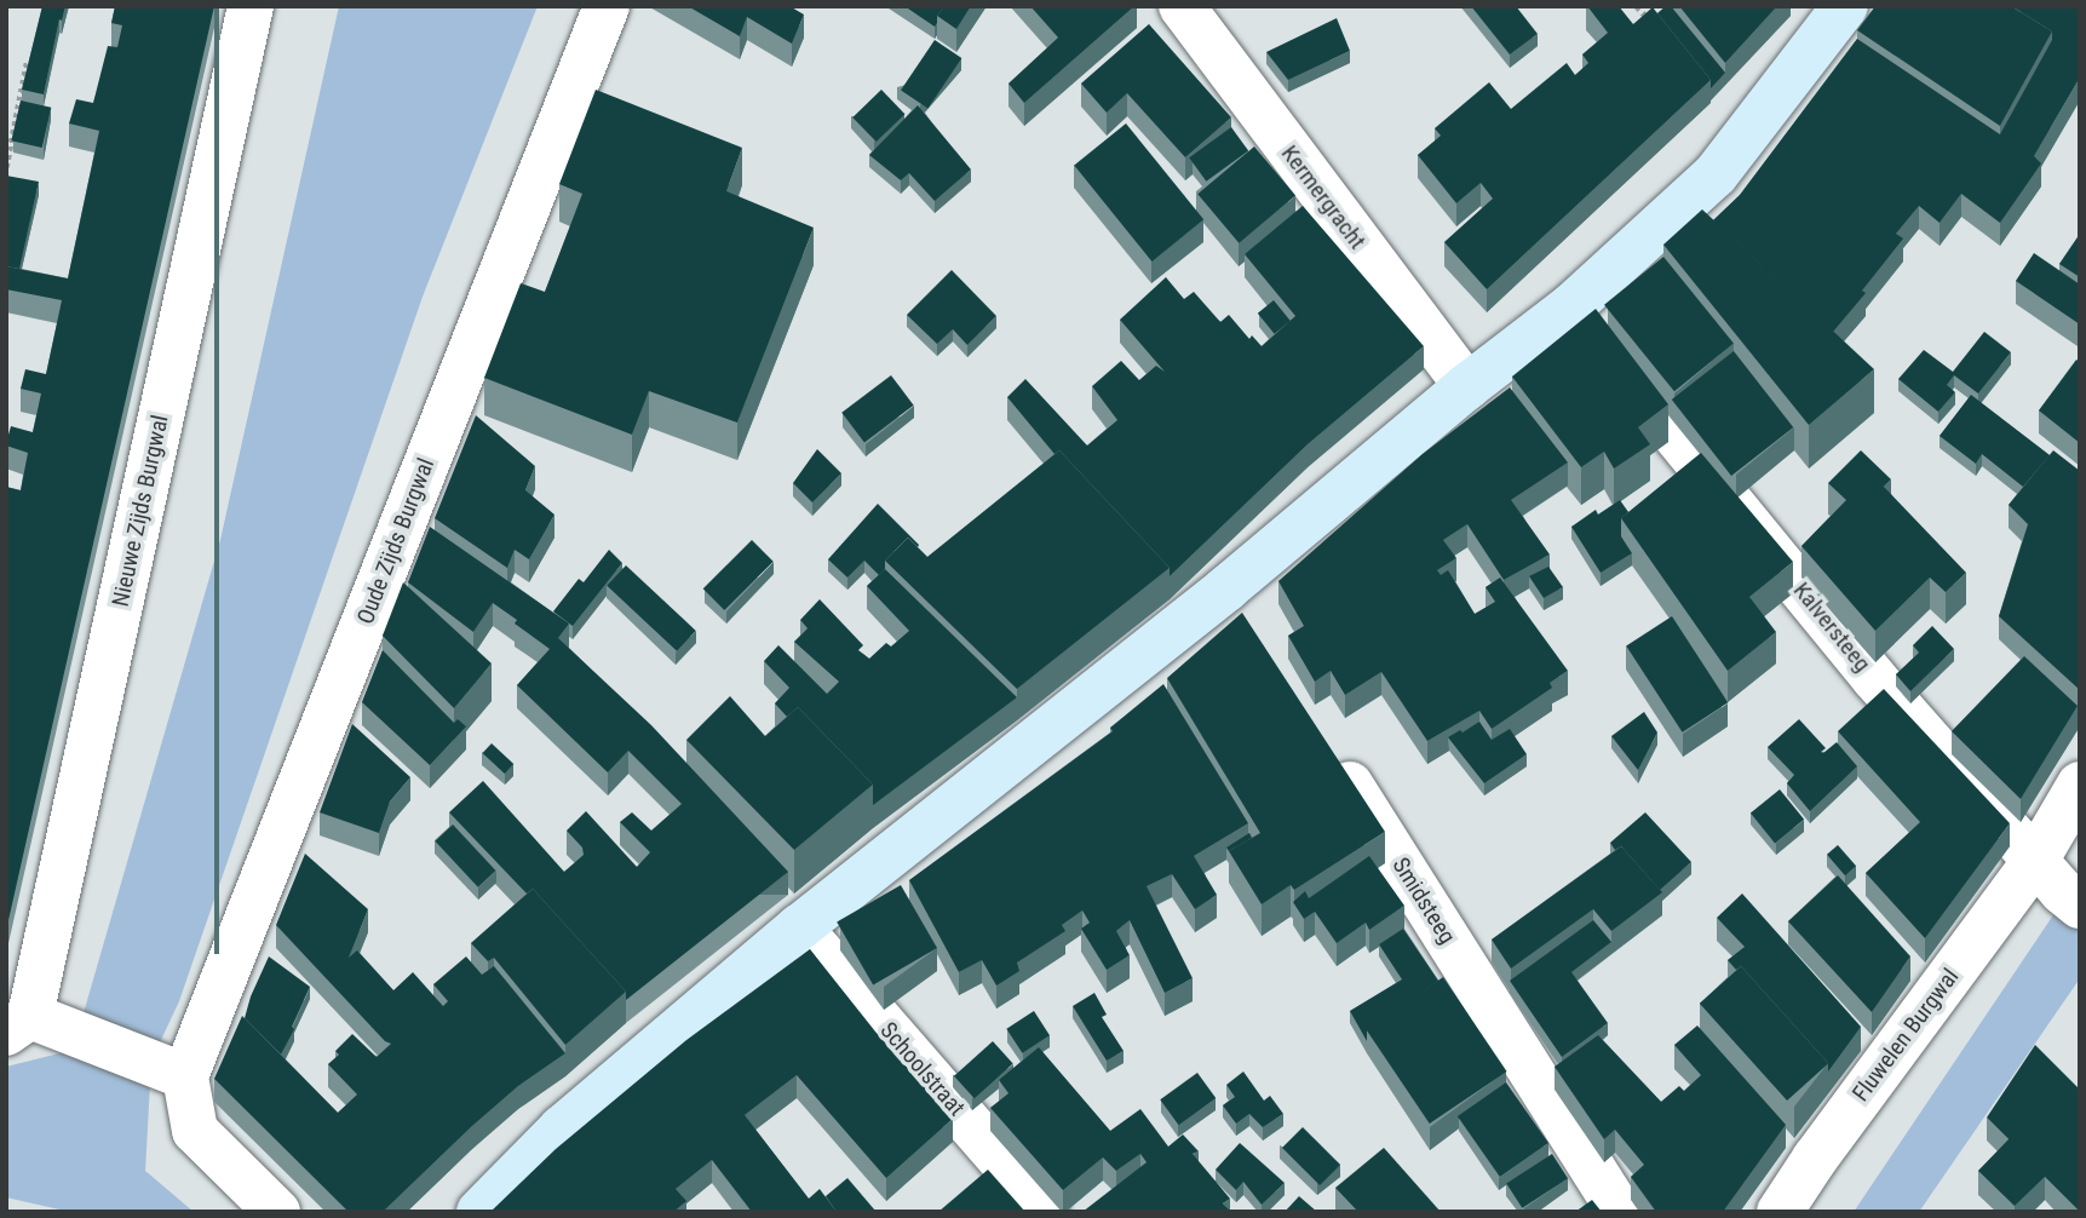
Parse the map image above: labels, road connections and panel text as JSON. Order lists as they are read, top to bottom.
{
  "streets": {
    "street": [
      "Kermergracht",
      "Nieuwe Zijds Burgwal",
      "Oude Zijds Burgwal",
      "Kalversteeg",
      "Smidsteeg",
      "Fluwelen Burgwal",
      "Schoolstraat"
    ]
  },
  "crossings": [
    ["Nieuwe Zijds Burgwal", "Oude Zijds Burgwal"],
    ["Kalversteeg", "Fluwelen Burgwal"]
  ]
}
